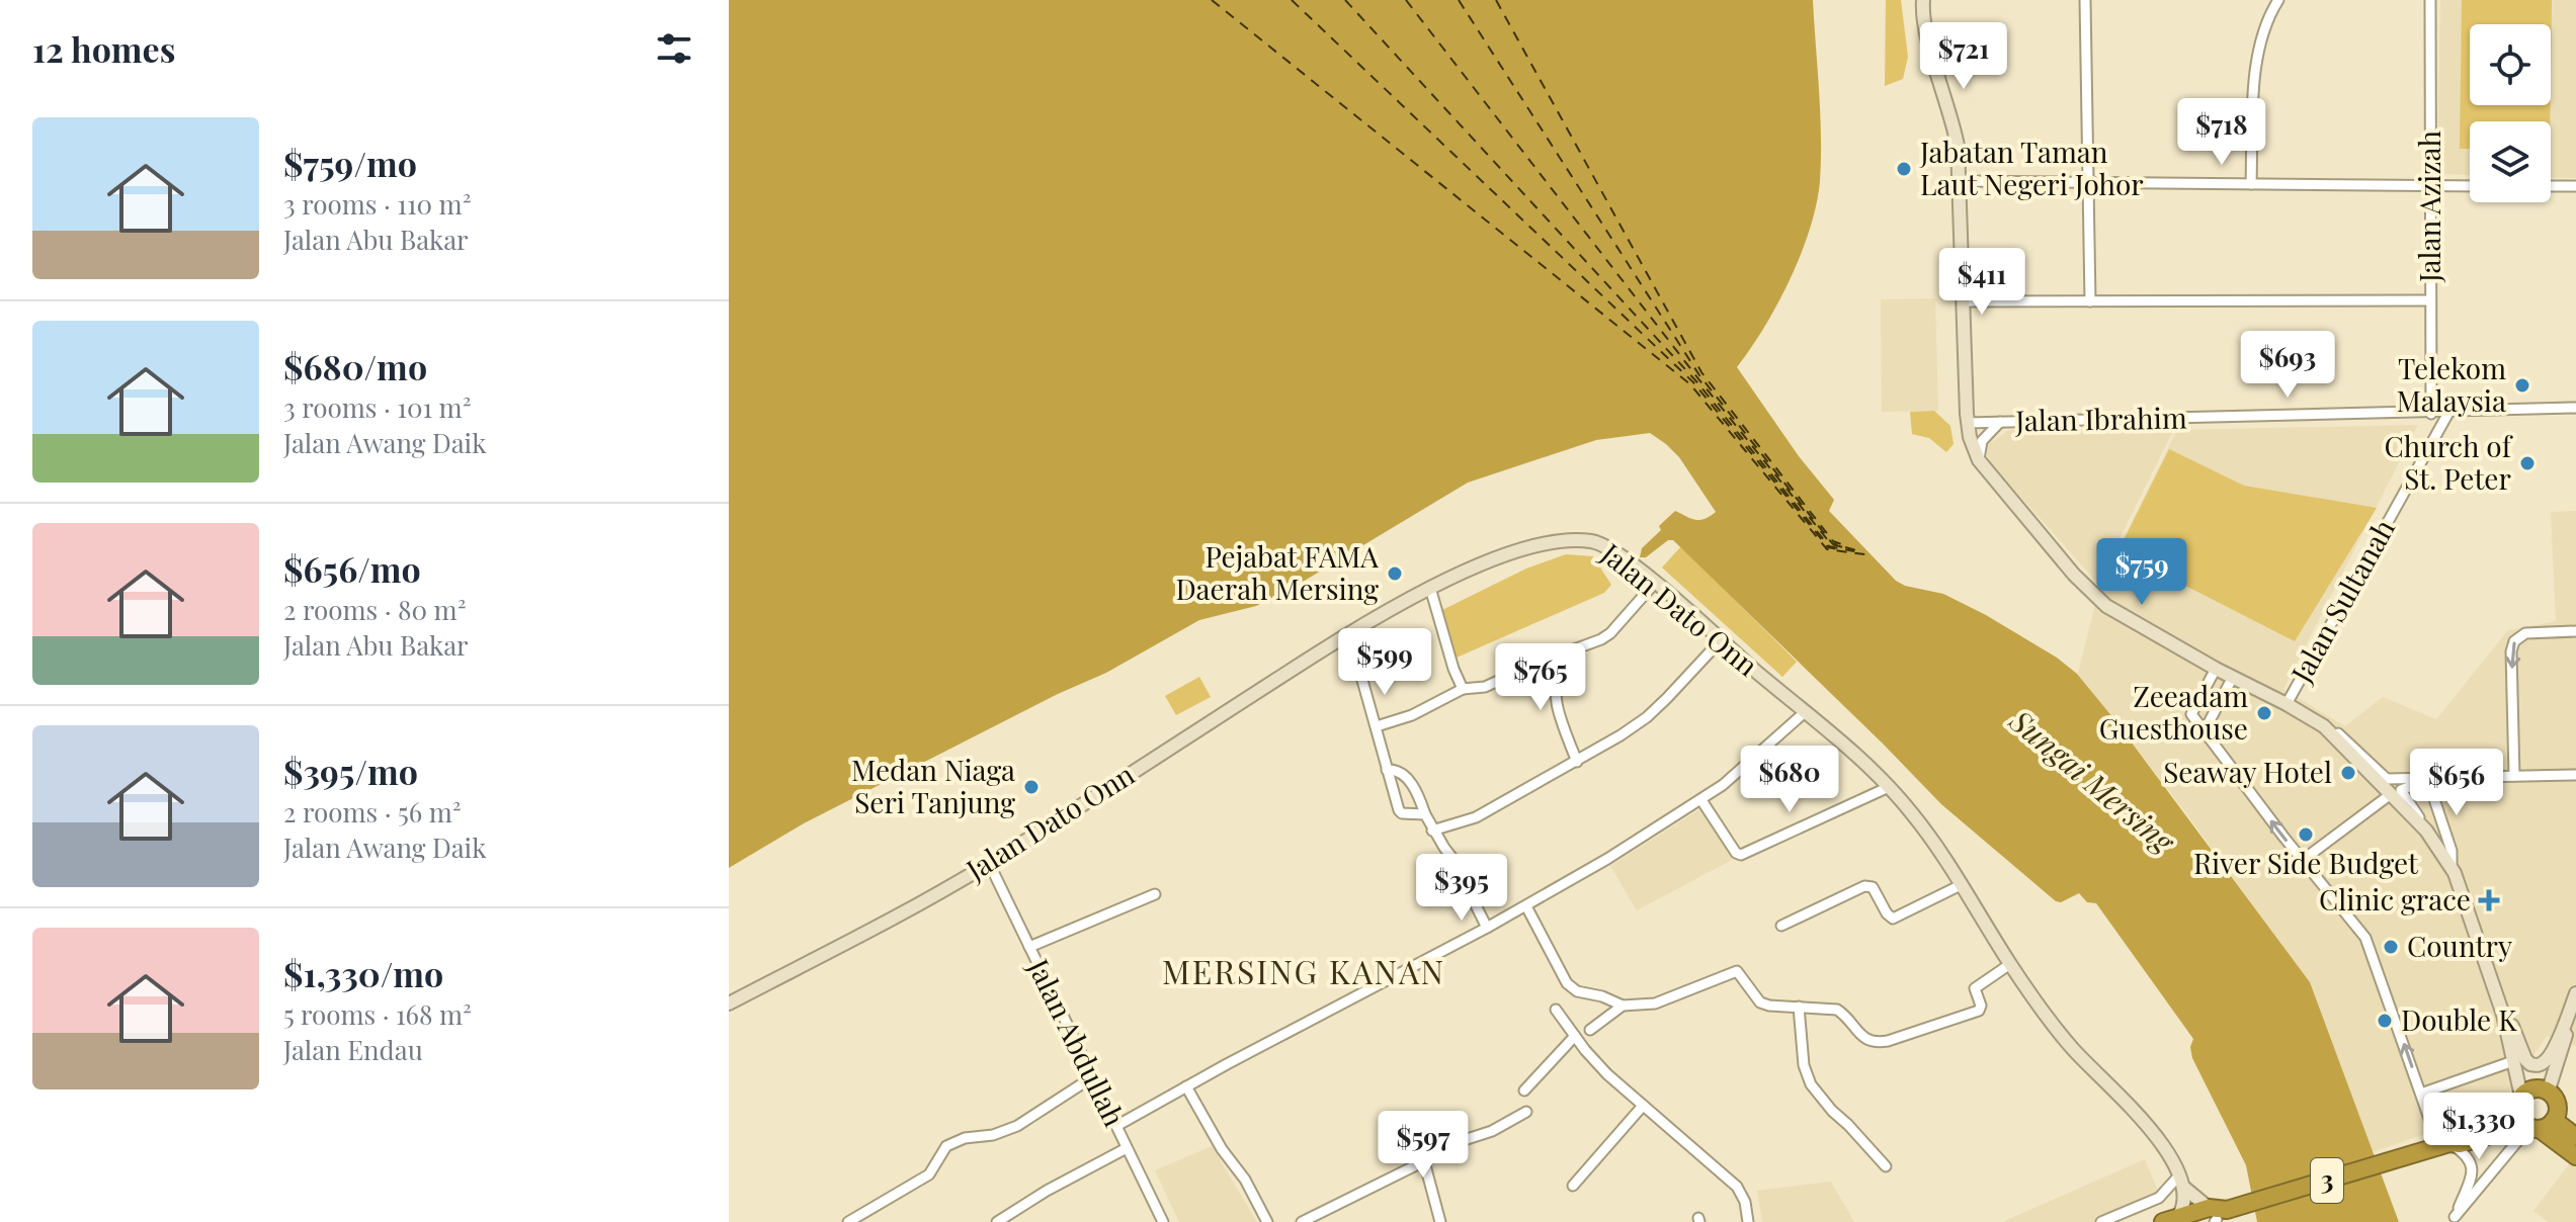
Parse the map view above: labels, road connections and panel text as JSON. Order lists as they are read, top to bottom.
{
  "streets": {
    "highway": ["3"],
    "main road": ["Jalan Dato Onn"],
    "street": [
      "Jalan Azizah",
      "Jalan Ibrahim",
      "Jalan Sultanah",
      "Jalan Abdullah"
    ]
  },
  "crossings": [
    ["Jalan Azizah", "Jalan Ibrahim"],
    ["Jalan Ibrahim", "Jalan Sultanah"],
    ["Jalan Dato Onn", "Jalan Abdullah"]
  ],
  "districts": ["MERSING KANAN"],
  "water": ["Sungai Mersing"],
  "places": {
    "other": [
      "Jabatan Taman Laut Negeri Johor",
      "Telekom Malaysia",
      "Church of St. Peter",
      "Pejabat FAMA Daerah Mersing",
      "Zeeadam Guesthouse",
      "Seaway Hotel",
      "Medan Niaga Seri Tanjung",
      "River Side Budget",
      "Country",
      "Double K"
    ],
    "health": ["Clinic grace"]
  },
  "page": {
    "heading": "12 homes",
    "price": [
      "$721",
      "$718",
      "$411",
      "$693",
      "$759",
      "$599",
      "$765",
      "$680",
      "$656",
      "$395",
      "$1,330",
      "$597"
    ],
    "list": [
      {
        "name": "$759/mo",
        "note": "3 rooms · 110 m² · Jalan Abu Bakar"
      },
      {
        "name": "$680/mo",
        "note": "3 rooms · 101 m² · Jalan Awang Daik"
      },
      {
        "name": "$656/mo",
        "note": "2 rooms · 80 m² · Jalan Abu Bakar"
      },
      {
        "name": "$395/mo",
        "note": "2 rooms · 56 m² · Jalan Awang Daik"
      },
      {
        "name": "$1,330/mo",
        "note": "5 rooms · 168 m² · Jalan Endau"
      }
    ]
  }
}
